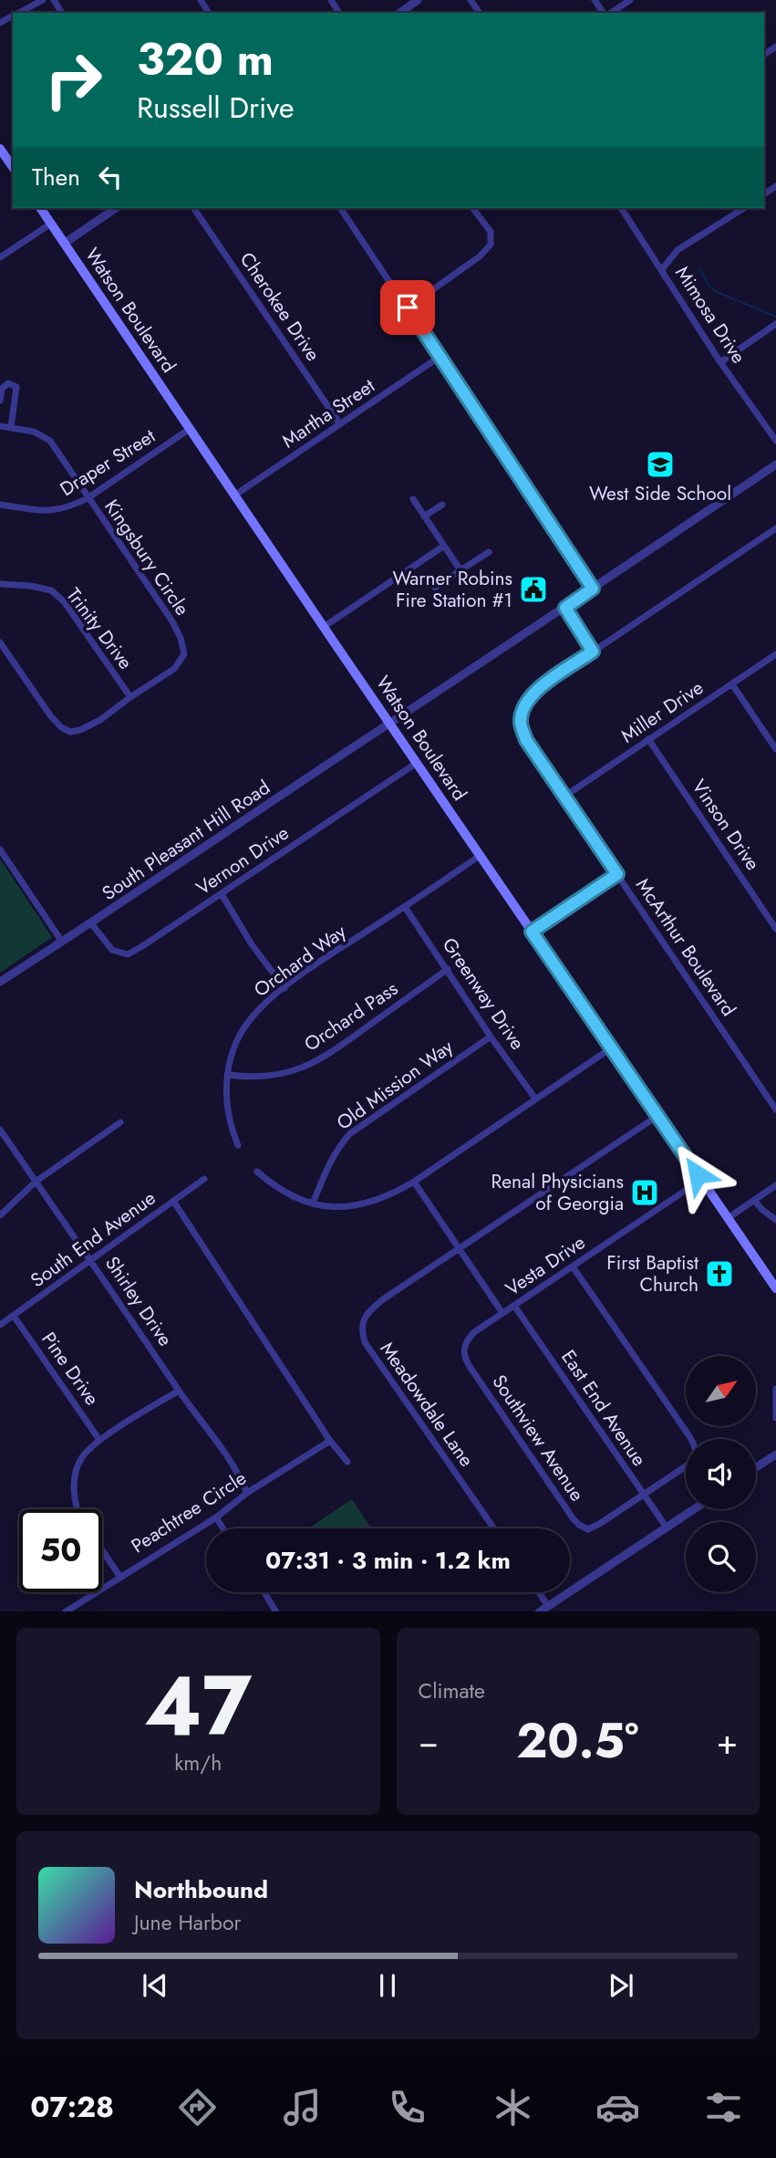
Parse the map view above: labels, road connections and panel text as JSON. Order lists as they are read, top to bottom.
{
  "streets": {
    "main road": ["Watson Boulevard"],
    "street": [
      "Cherokee Drive",
      "Mimosa Drive",
      "Martha Street",
      "Draper Street",
      "Kingsbury Circle",
      "Trinity Drive",
      "Miller Drive",
      "Vinson Drive",
      "South Pleasant Hill Road",
      "Vernon Drive",
      "McArthur Boulevard",
      "Orchard Way",
      "Greenway Drive",
      "Orchard Pass",
      "Old Mission Way",
      "South End Avenue",
      "Vesta Drive",
      "Shirley Drive",
      "Pine Drive",
      "Meadowdale Lane",
      "East End Avenue",
      "Southview Avenue",
      "Peachtree Circle"
    ]
  },
  "crossings": [
    ["Cherokee Drive", "Martha Street"],
    ["Watson Boulevard", "Martha Street"],
    ["Watson Boulevard", "Draper Street"],
    ["Watson Boulevard", "South Pleasant Hill Road"],
    ["Watson Boulevard", "Vernon Drive"],
    ["Watson Boulevard", "Orchard Way"],
    ["Watson Boulevard", "Vesta Drive"],
    ["Draper Street", "Kingsbury Circle"],
    ["Kingsbury Circle", "Trinity Drive"],
    ["Miller Drive", "Vinson Drive"],
    ["Miller Drive", "McArthur Boulevard"],
    ["South Pleasant Hill Road", "Vernon Drive"],
    ["Orchard Way", "Greenway Drive"],
    ["Orchard Way", "Orchard Pass"],
    ["Greenway Drive", "Orchard Pass"],
    ["Greenway Drive", "Old Mission Way"],
    ["South End Avenue", "Shirley Drive"],
    ["South End Avenue", "Pine Drive"],
    ["Vesta Drive", "East End Avenue"],
    ["Vesta Drive", "Southview Avenue"],
    ["Shirley Drive", "Peachtree Circle"],
    ["East End Avenue", "Southview Avenue"]
  ],
  "places": {
    "school or university": ["West Side School"],
    "public building": ["Warner Robins Fire Station #1"],
    "hospital": ["Renal Physicians of Georgia"],
    "church": ["First Baptist Church"]
  },
  "north": "top right",
  "page": {
    "turn": ["320 m", "Russell Drive"],
    "then": "Then",
    "limit": "50",
    "trip": "07:31 · 3 min · 1.2 km",
    "tile": [
      ["47", "km/h"],
      "Climate"
    ],
    "heat": ["−", "20.5°", "+"],
    "song": ["Northbound", "June Harbor"],
    "tabs": "07:28"
  }
}
